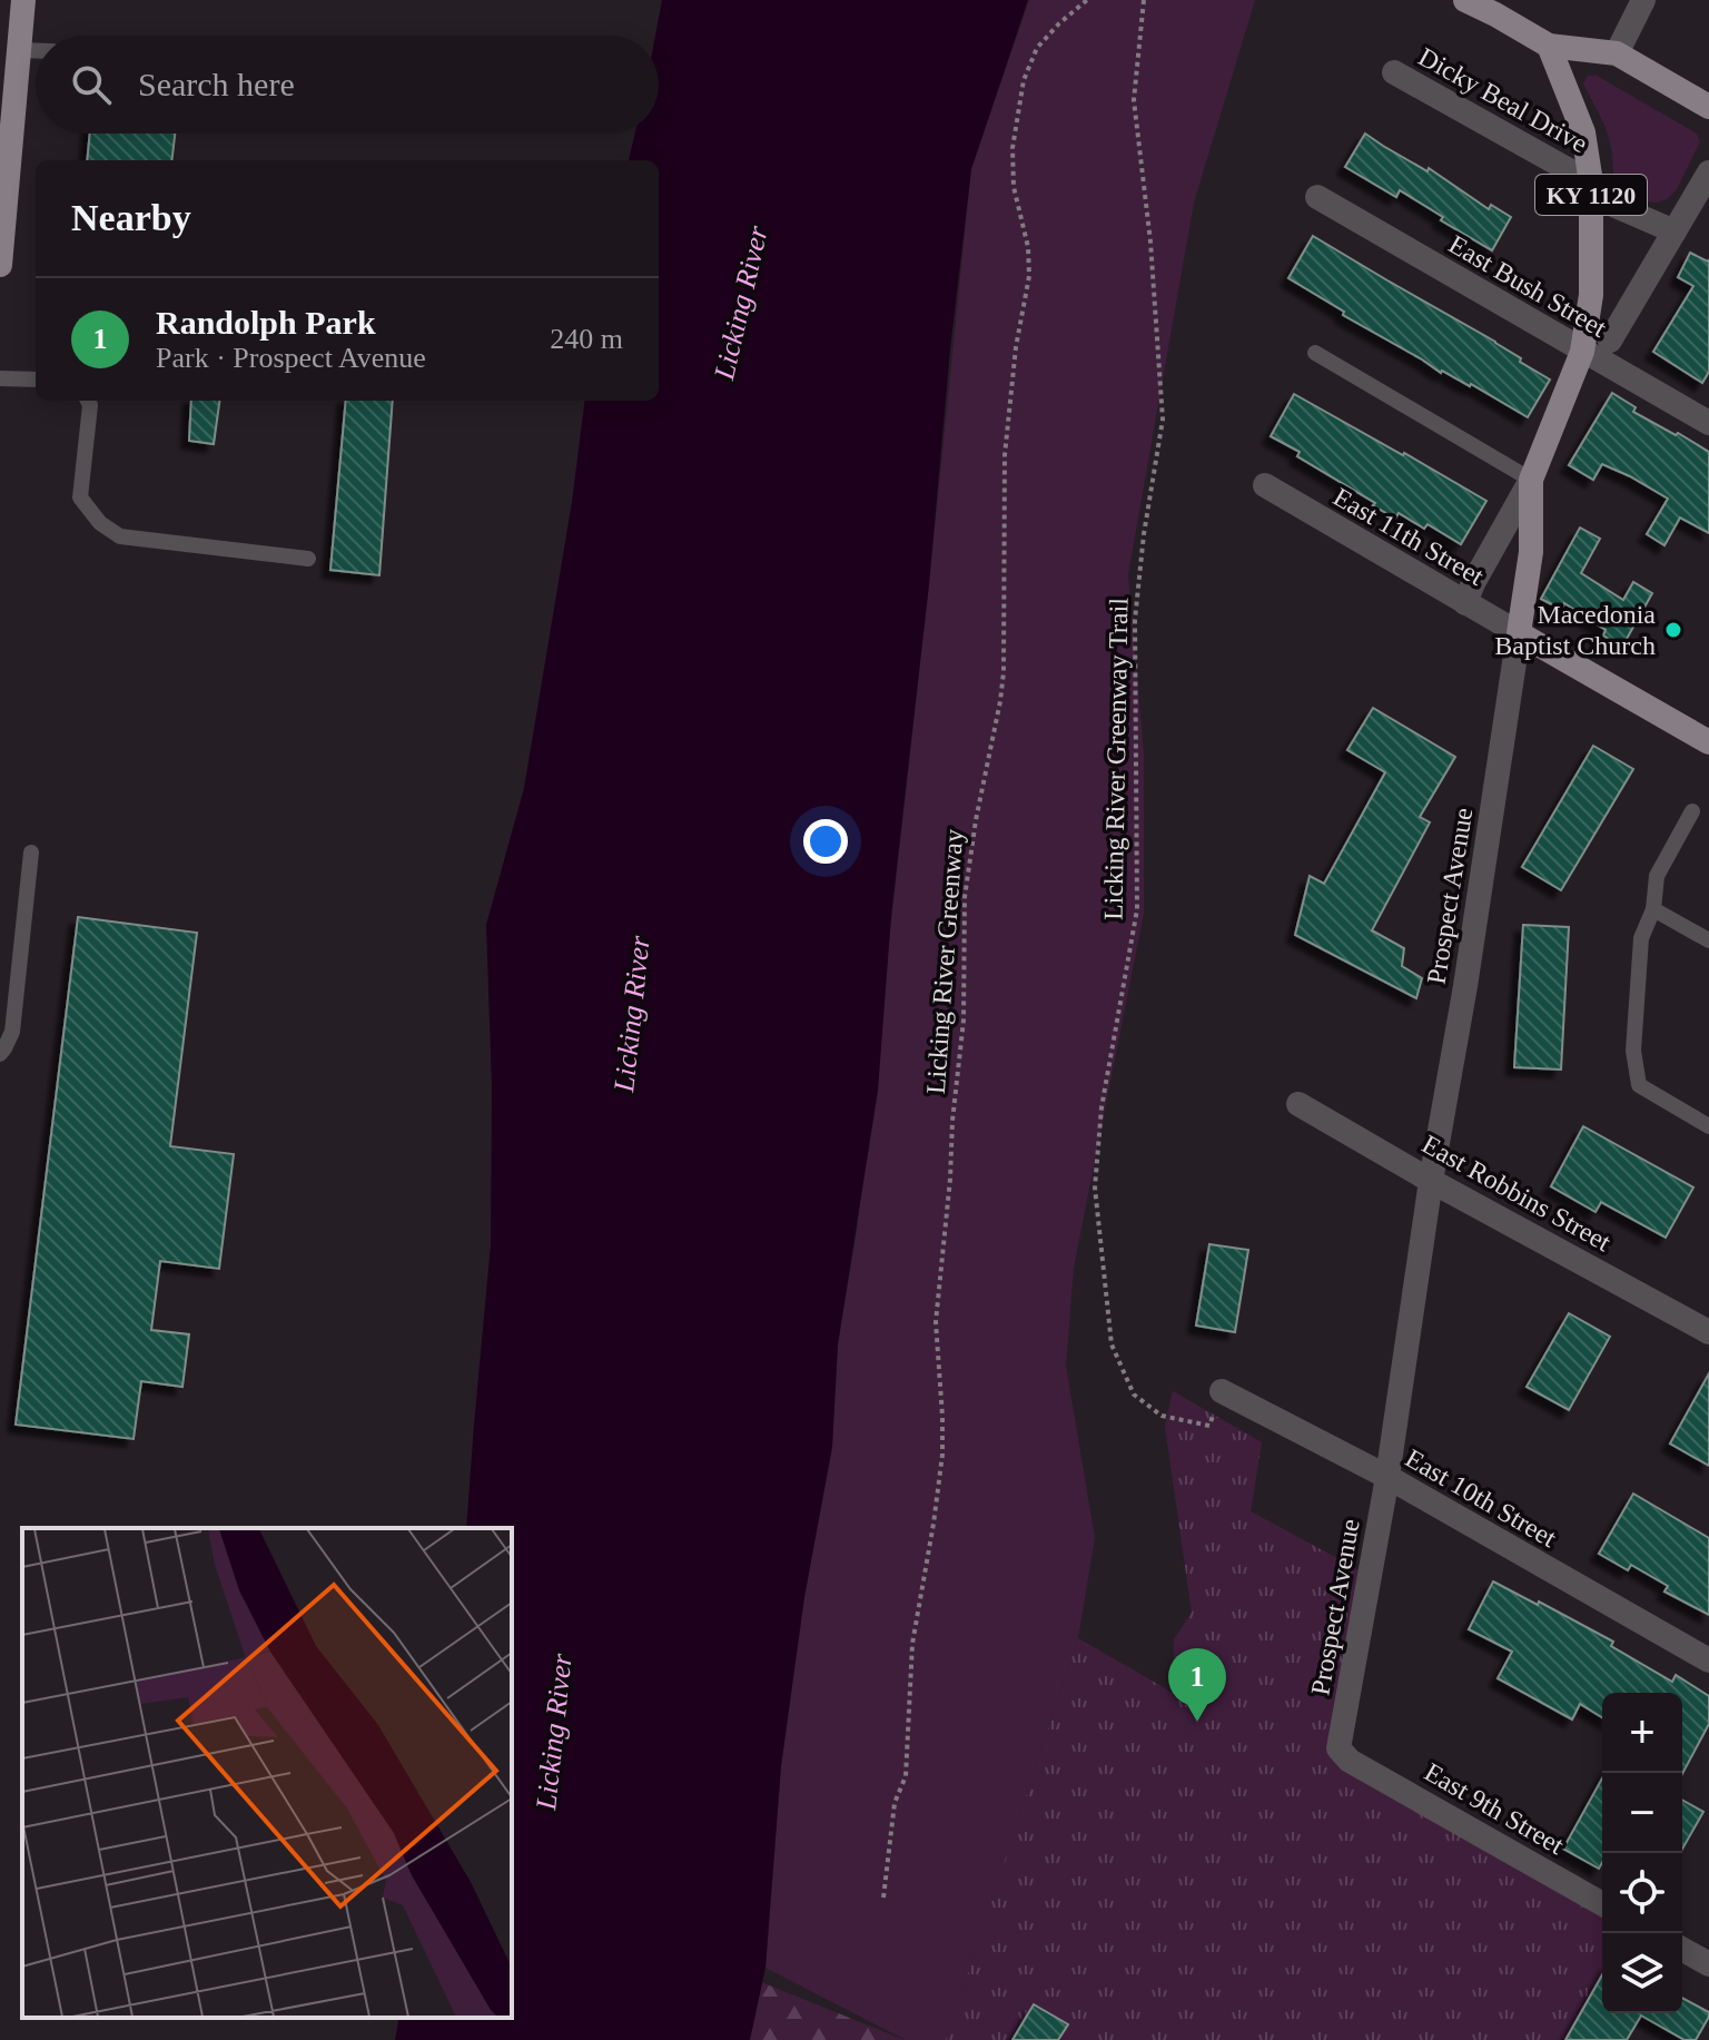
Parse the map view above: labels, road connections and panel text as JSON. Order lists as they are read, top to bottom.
{
  "streets": {
    "main road": ["KY 1120", "East 11th Street", "Prospect Avenue"],
    "street": [
      "Dicky Beal Drive",
      "East Bush Street",
      "East Robbins Street",
      "East 10th Street",
      "East 9th Street"
    ],
    "path": ["Licking River Greenway Trail", "Licking River Greenway"]
  },
  "crossings": [
    ["Dicky Beal Drive", "Prospect Avenue"],
    ["East Bush Street", "Prospect Avenue"],
    ["East 11th Street", "Prospect Avenue"],
    ["Licking River Greenway Trail", "East 10th Street"],
    ["Prospect Avenue", "East Robbins Street"],
    ["Prospect Avenue", "East 10th Street"],
    ["Prospect Avenue", "East 9th Street"]
  ],
  "water": ["Licking River"],
  "places": ["Macedonia Baptist Church"],
  "page": {
    "search": "Search here",
    "heading": "Nearby",
    "list": [
      {
        "mark": "1",
        "name": "Randolph Park",
        "note": "Park · Prospect Avenue",
        "value": "240 m"
      }
    ],
    "pins": "1",
    "map_buttons": ["+", "−"]
  }
}
